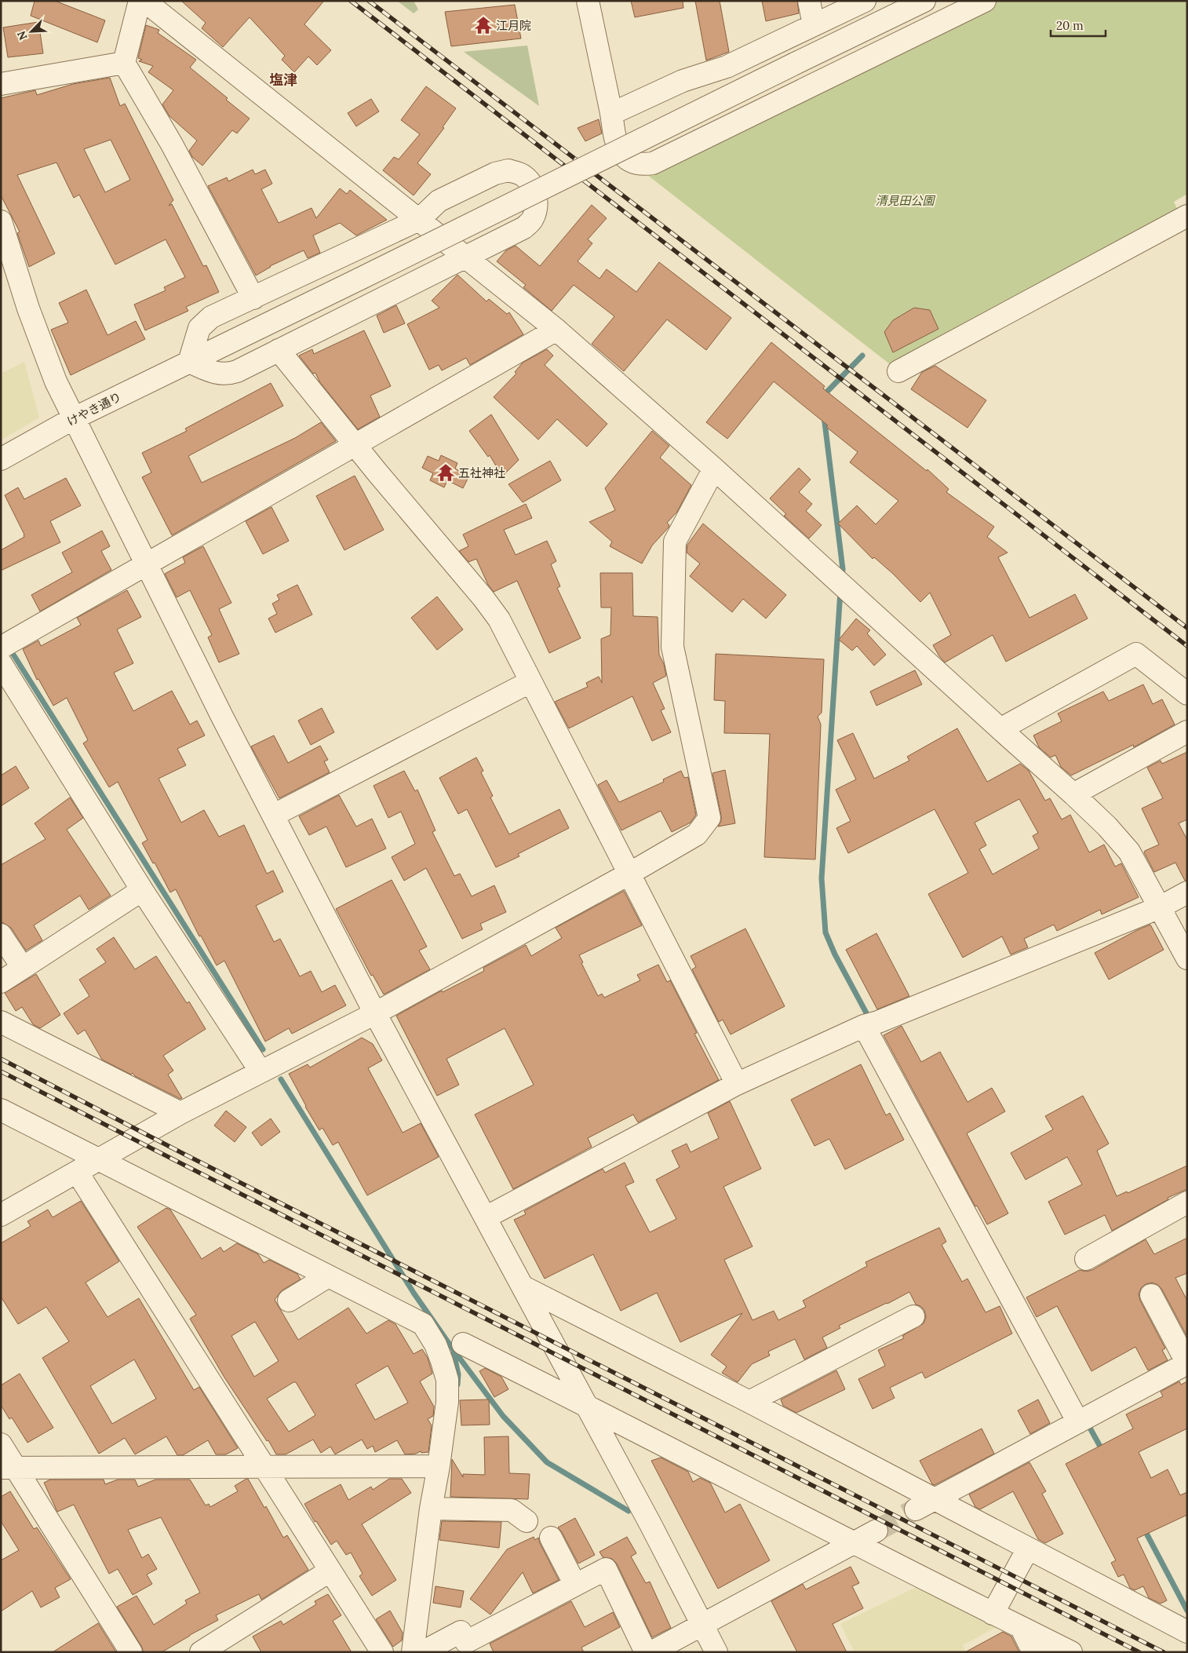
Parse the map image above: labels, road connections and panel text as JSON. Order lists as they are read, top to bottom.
{
  "streets": {
    "street": ["けやき通り"]
  },
  "districts": ["塩津"],
  "parks": ["清見田公園"],
  "places": {
    "temple": ["江月院", "五社神社"]
  },
  "scale_bar": "20 m",
  "north": "bottom left"
}
